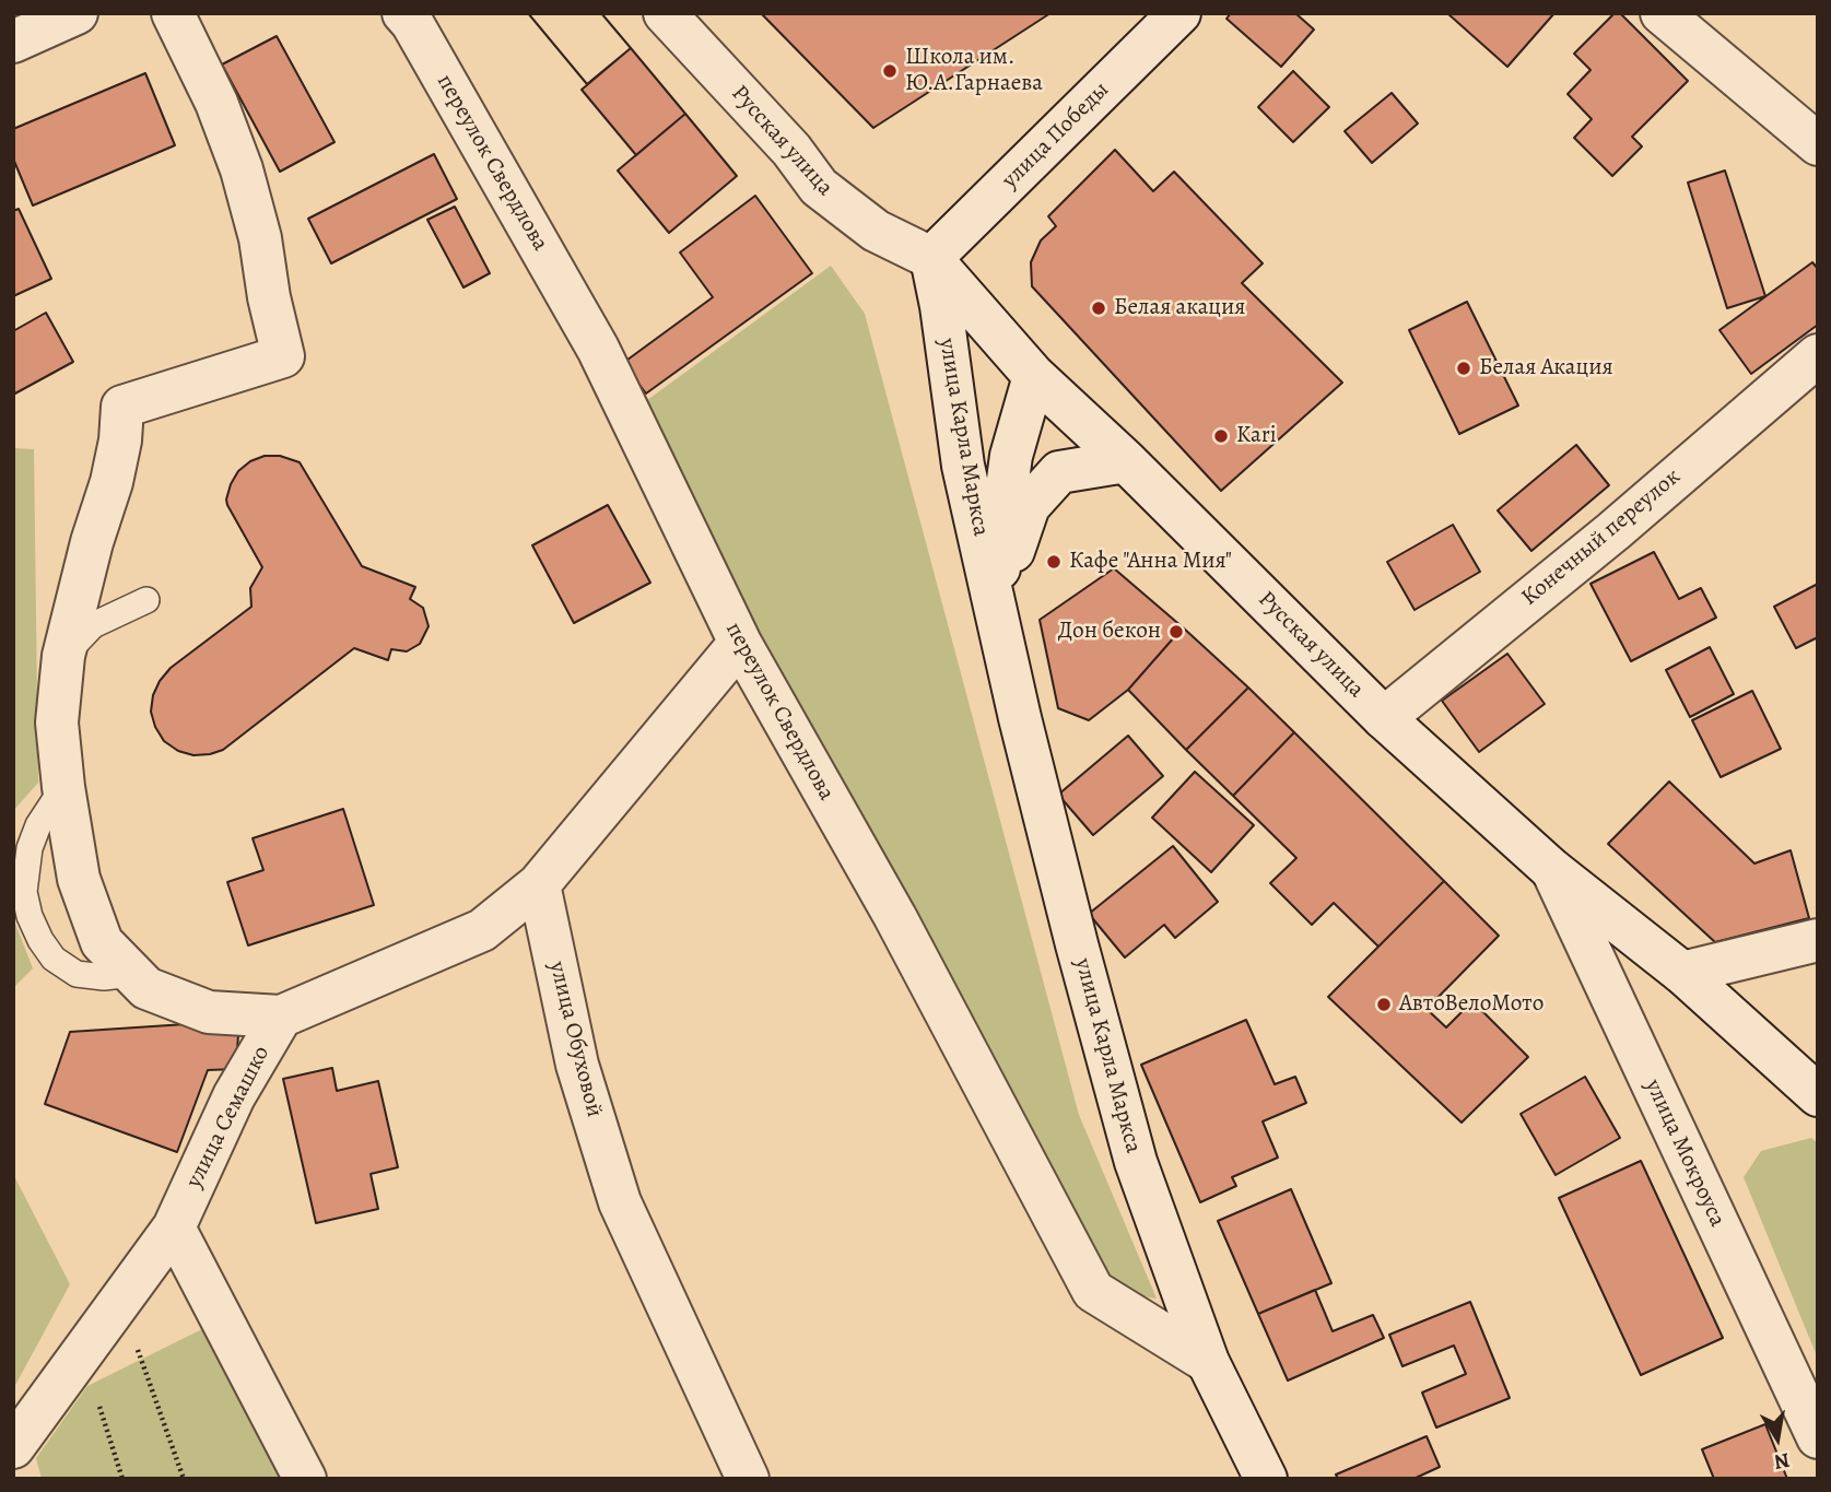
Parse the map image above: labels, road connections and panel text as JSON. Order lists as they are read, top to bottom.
{
  "streets": {
    "street": [
      "улица Победы",
      "Русская улица",
      "переулок Свердлова",
      "улица Карла Маркса",
      "Конечный переулок",
      "улица Обуховой",
      "улица Семашко",
      "улица Мокроуса"
    ]
  },
  "crossings": [
    ["улица Победы", "Русская улица"],
    ["улица Победы", "улица Карла Маркса"],
    ["Русская улица", "улица Карла Маркса"],
    ["Русская улица", "Конечный переулок"],
    ["Русская улица", "улица Мокроуса"],
    ["переулок Свердлова", "улица Карла Маркса"]
  ],
  "places": [
    "Школа им. Ю.А.Гарнаева",
    "Белая акация",
    "Белая Акация",
    "Kari",
    "Кафе \"Анна Мия\"",
    "Дон бекон",
    "АвтоВелоМото"
  ],
  "north": "bottom"
}
